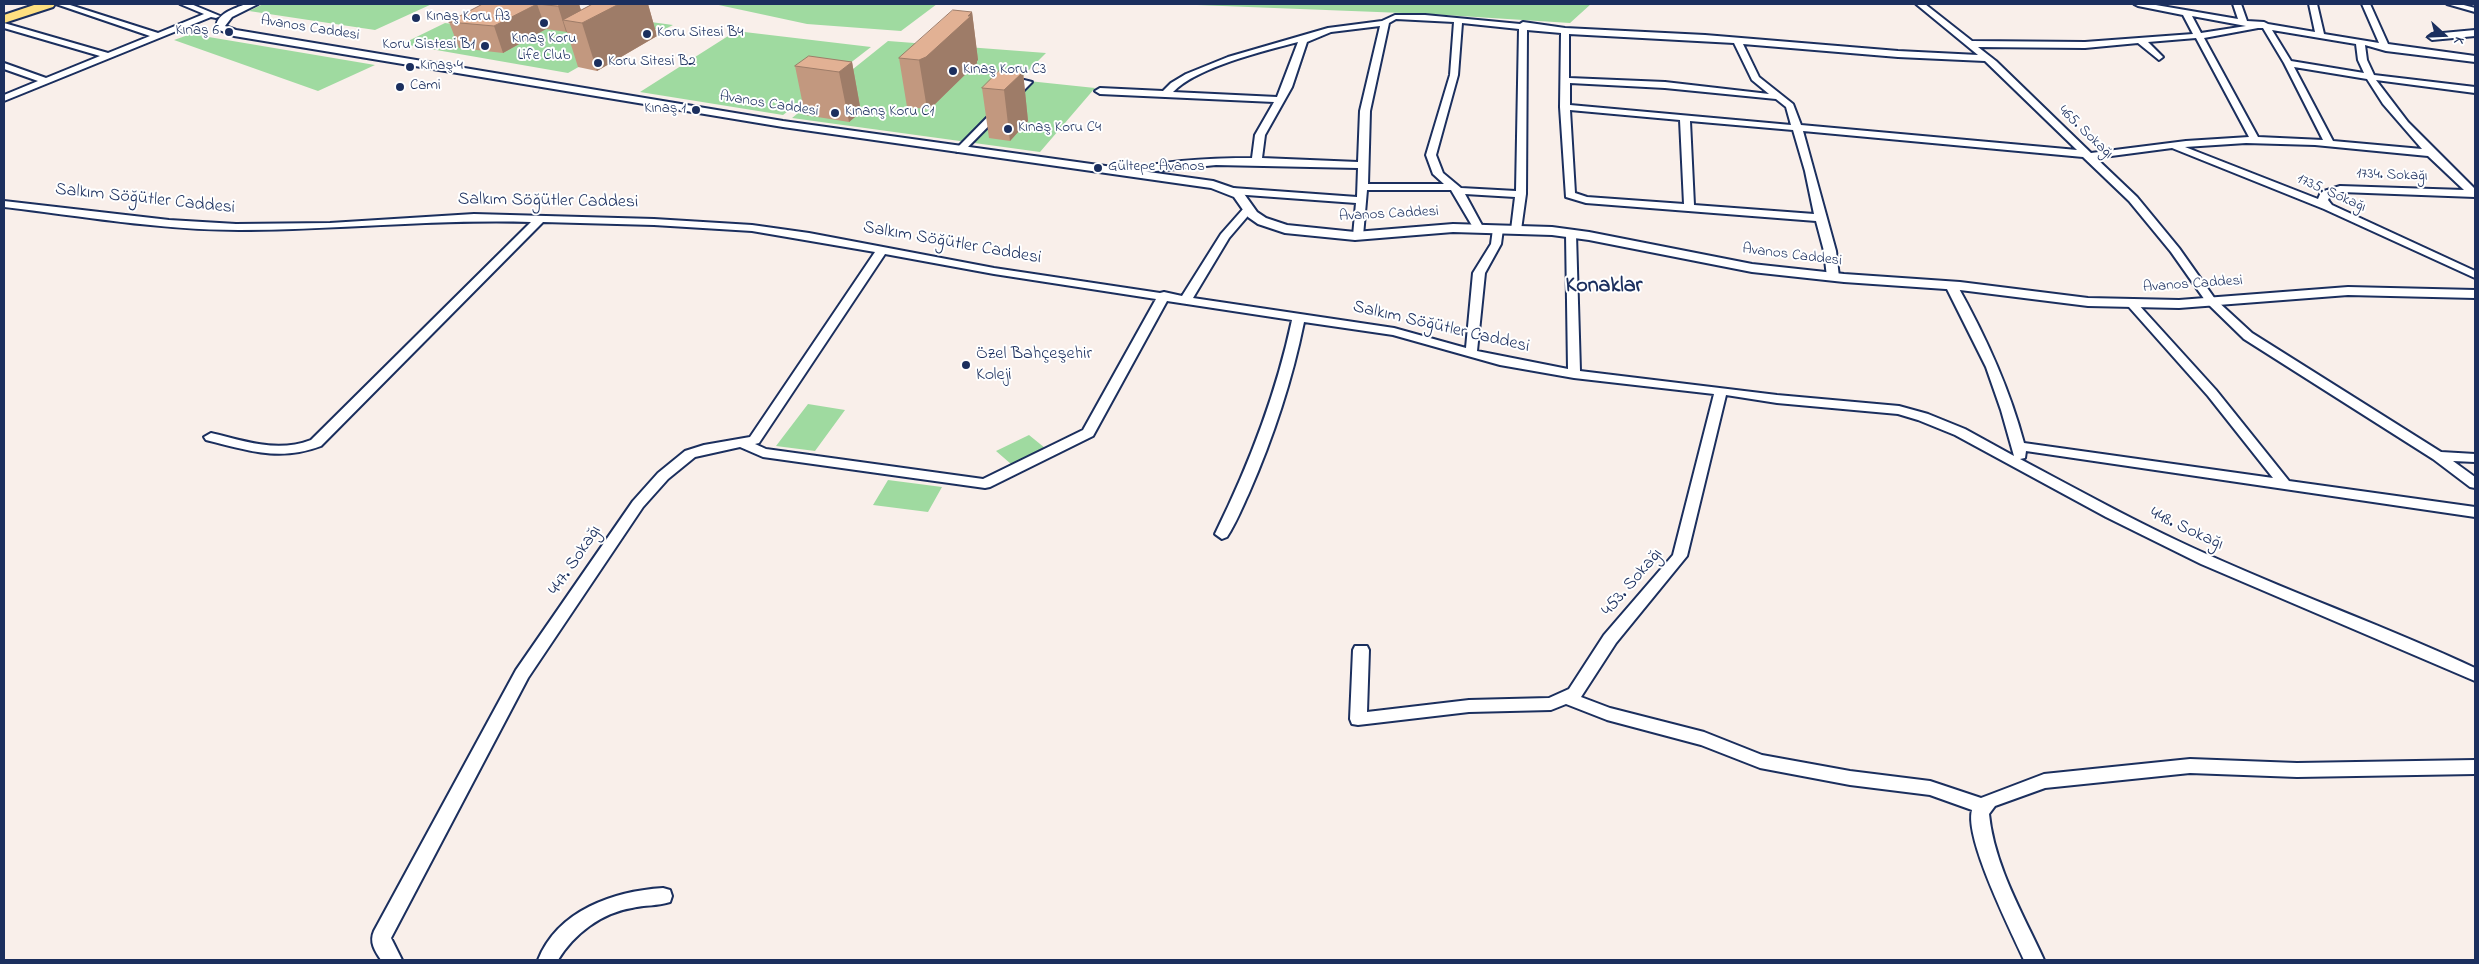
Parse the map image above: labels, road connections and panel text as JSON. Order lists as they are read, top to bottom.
{
  "streets": {
    "street": [
      "Avanos Caddesi",
      "465. Sokağı",
      "1734. Sokağı",
      "1735. Sokağı",
      "Salkım Söğütler Caddesi",
      "448. Sokağı",
      "447. Sokağı",
      "453. Sokağı"
    ]
  },
  "crossings": [
    ["Avanos Caddesi", "465. Sokağı"],
    ["1734. Sokağı", "1735. Sokağı"],
    ["Salkım Söğütler Caddesi", "448. Sokağı"],
    ["Salkım Söğütler Caddesi", "447. Sokağı"],
    ["Salkım Söğütler Caddesi", "453. Sokağı"]
  ],
  "districts": ["Konaklar"],
  "places": [
    "Kınaş Koru A3",
    "Kınaş Koru Life Club",
    "Kınaş 6",
    "Koru Sitesi B4",
    "Koru Sistesi B1",
    "Koru Sitesi B2",
    "Kınaş 4",
    "Kınaş Koru C3",
    "Cami",
    "Kınaş 1",
    "Kınanş Koru C1",
    "Kınaş Koru C4",
    "Gültepe Avanos",
    "Özel Bahçeşehir Koleji"
  ],
  "north": "right"
}
